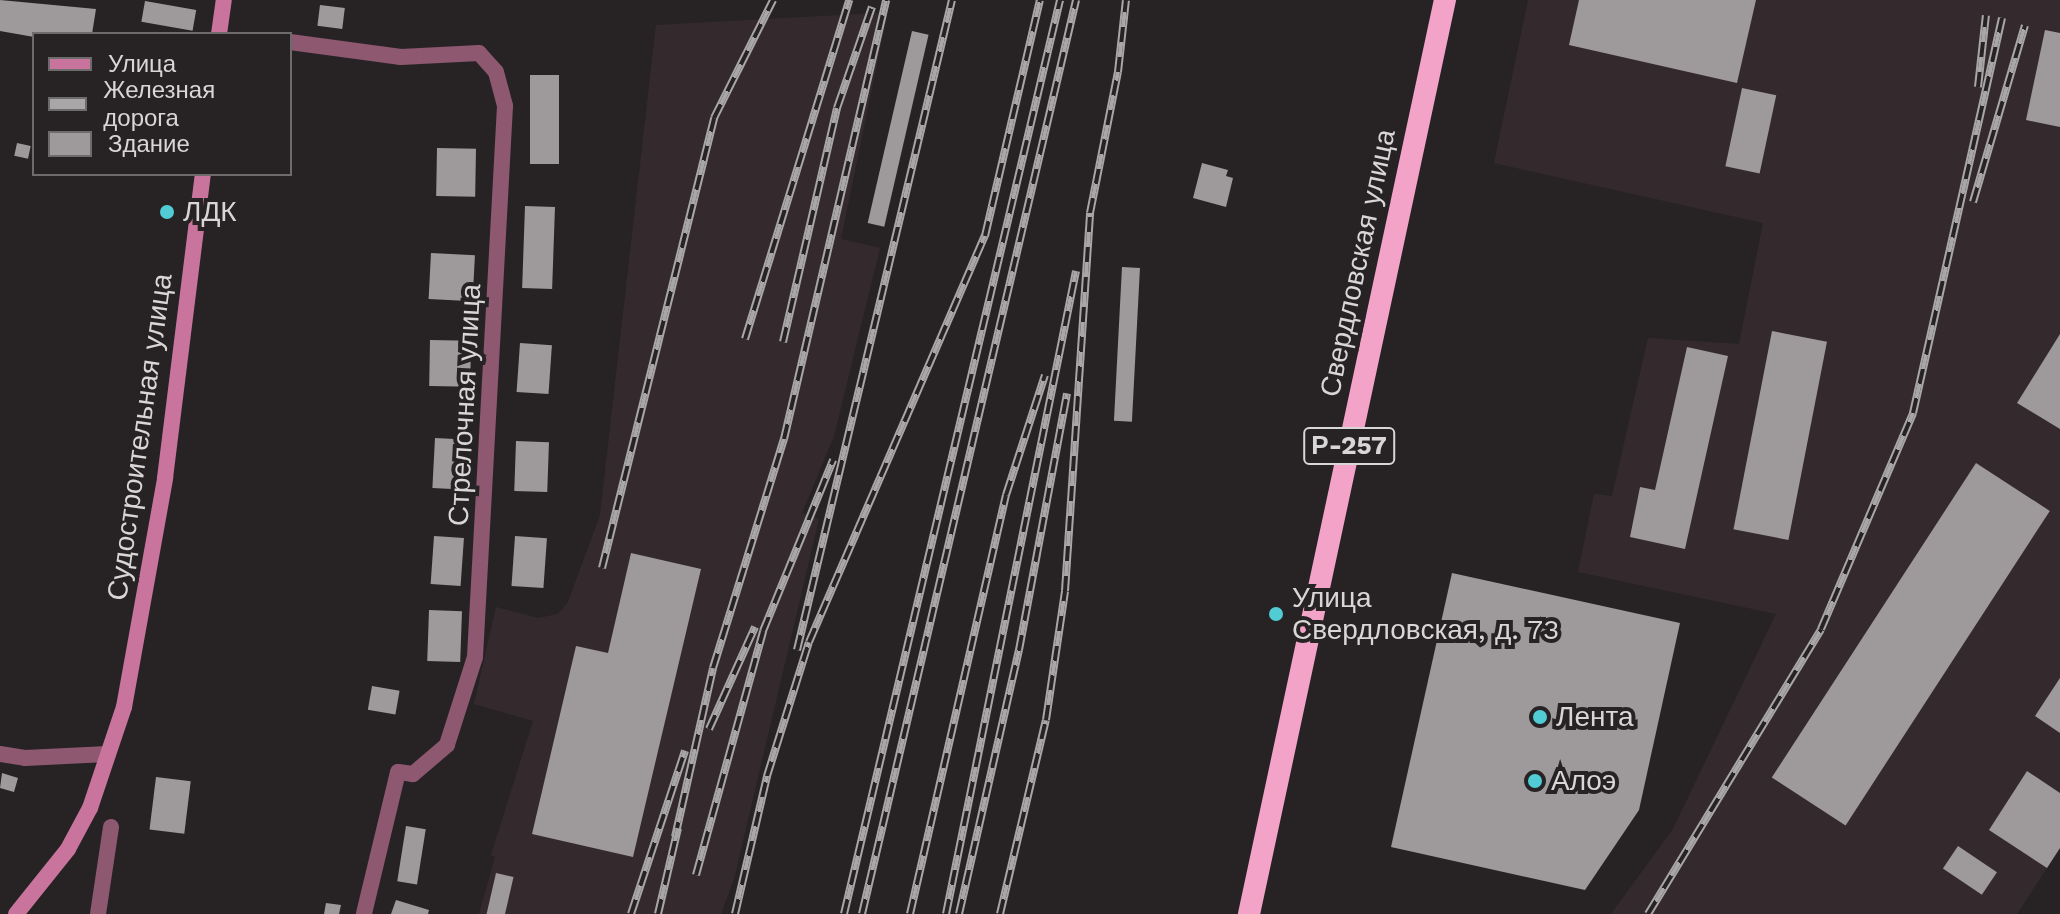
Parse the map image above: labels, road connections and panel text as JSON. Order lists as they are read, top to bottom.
{
  "streets": {
    "highway": ["Свердловская улица", "Р-257"],
    "main road": ["Судостроительная улица"],
    "street": ["Стрелочная улица"]
  },
  "places": [
    "ЛДК",
    "Улица Свердловская, д. 73",
    "Лента",
    "Алоэ"
  ],
  "legend": ["Улица", "Железная дорога", "Здание"]
}
